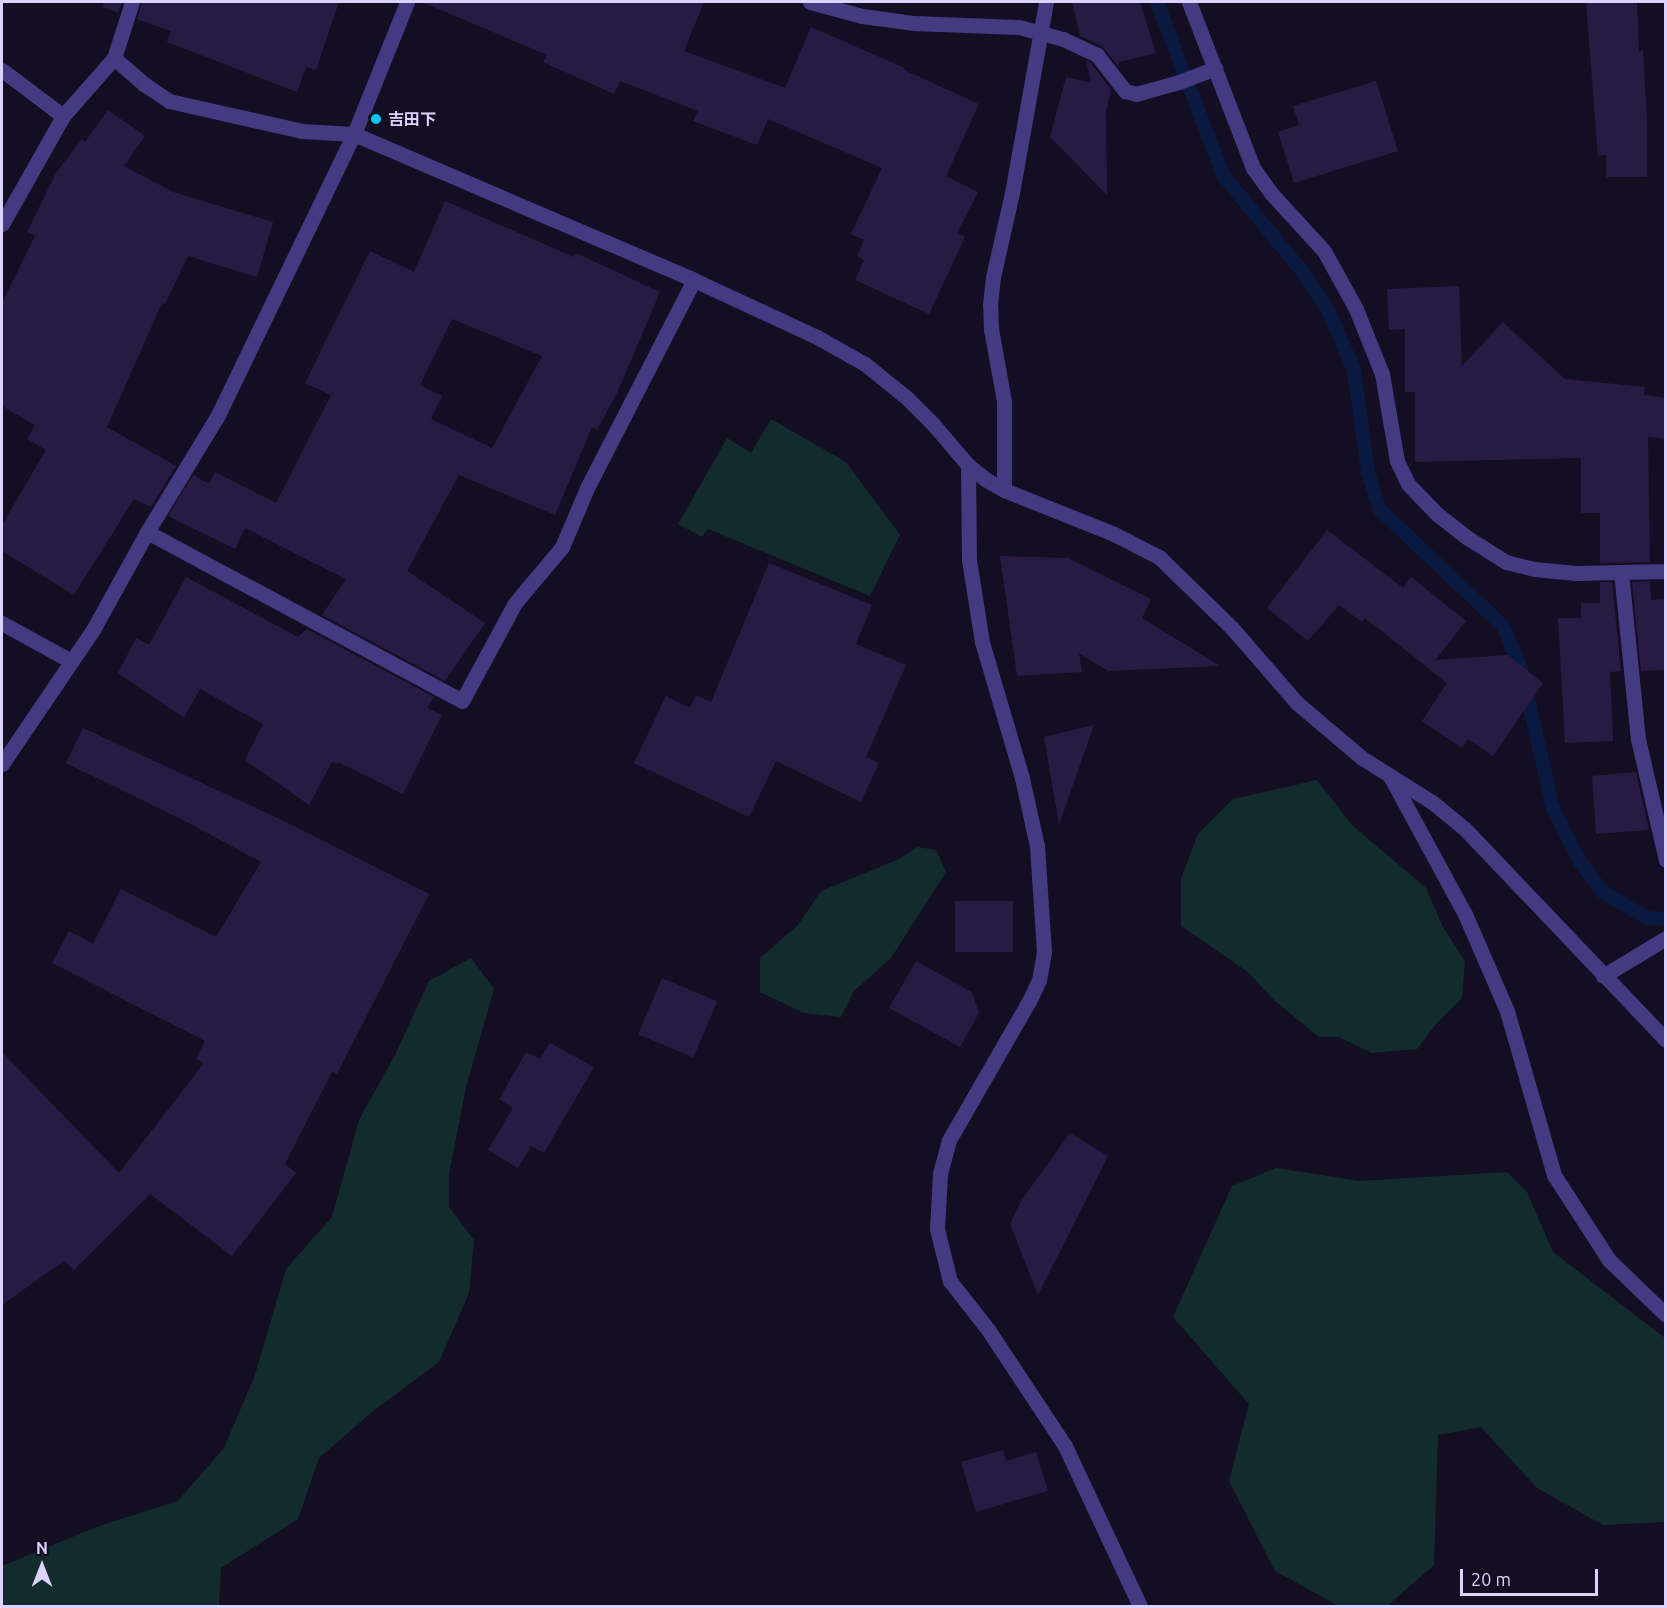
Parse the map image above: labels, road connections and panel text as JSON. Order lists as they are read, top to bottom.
{
  "places": ["吉田下"],
  "scale_bar": "20 m",
  "north": "top"
}
